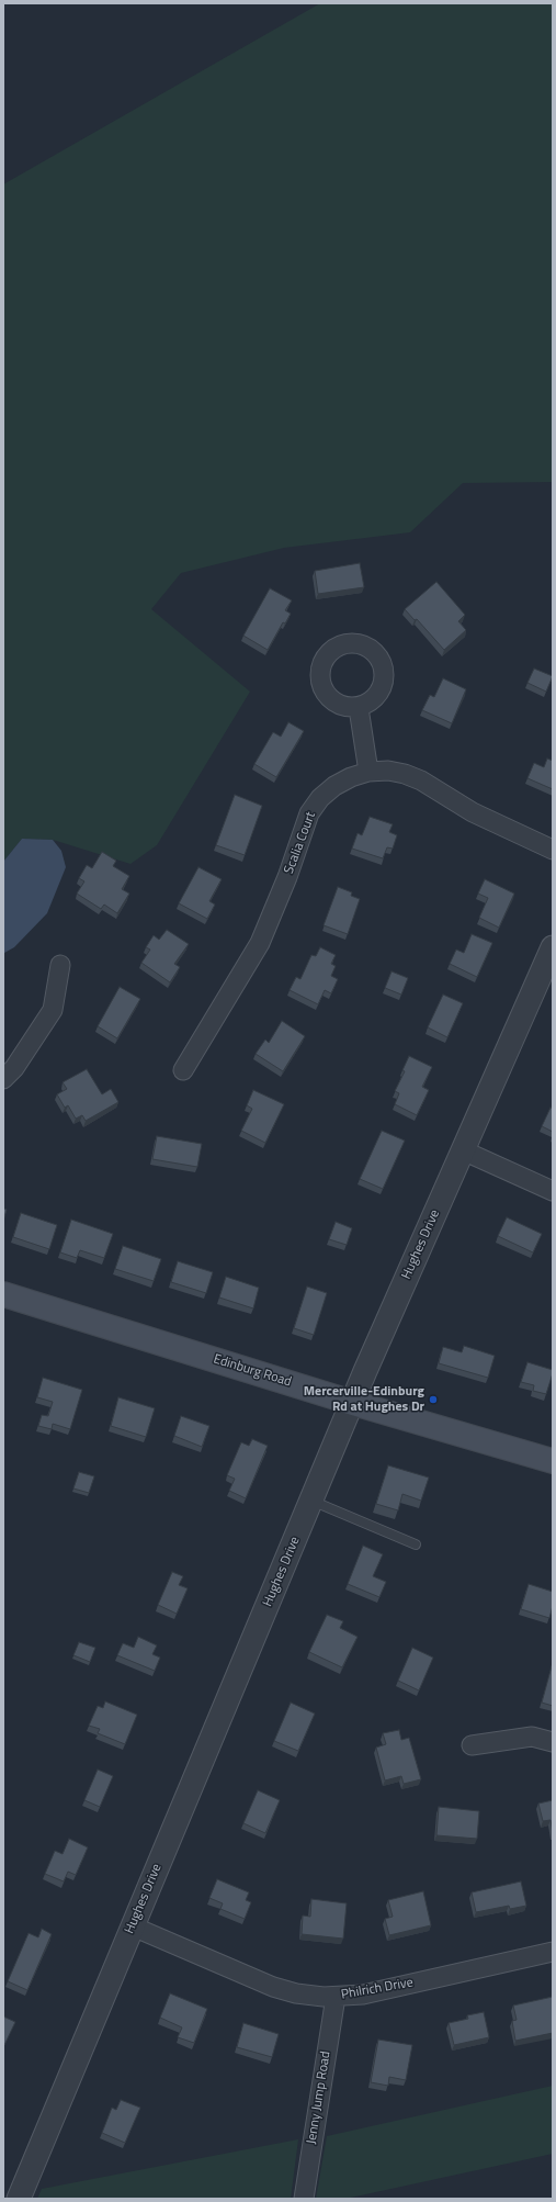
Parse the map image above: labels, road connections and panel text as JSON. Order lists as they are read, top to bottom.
{
  "streets": {
    "main road": ["Edinburg Road"],
    "street": [
      "Scalia Court",
      "Hughes Drive",
      "Philrich Drive",
      "Jenny Jump Road"
    ]
  },
  "crossings": [
    ["Hughes Drive", "Edinburg Road"],
    ["Hughes Drive", "Philrich Drive"],
    ["Philrich Drive", "Jenny Jump Road"]
  ],
  "places": ["Mercerville-Edinburg Rd at Hughes Dr"]
}
